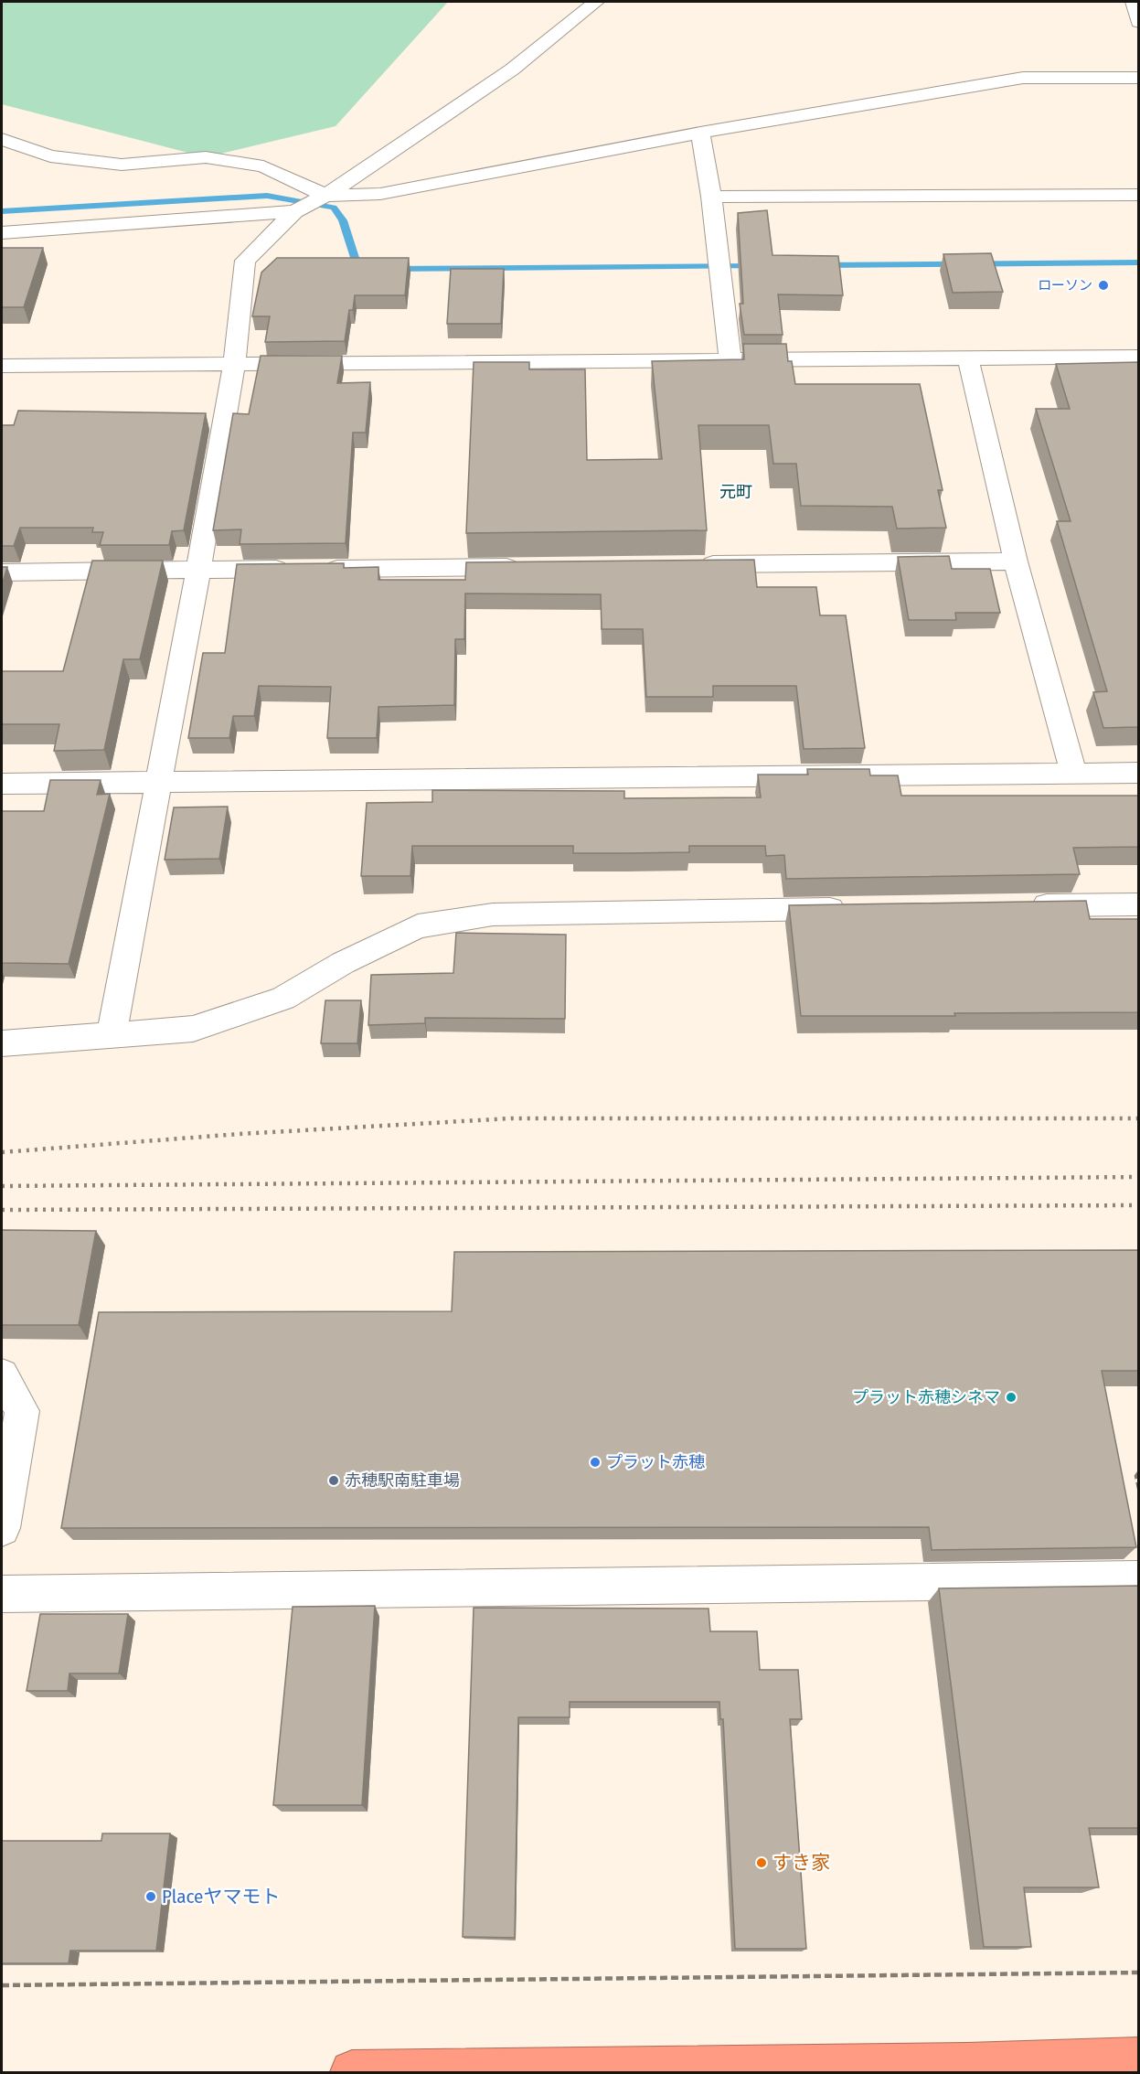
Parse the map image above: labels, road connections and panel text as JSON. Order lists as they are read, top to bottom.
{
  "districts": ["元町"],
  "places": [
    "ローソン",
    "プラット赤穂シネマ",
    "プラット赤穂",
    "赤穂駅南駐車場",
    "すき家",
    "Placeヤマモト"
  ]
}
